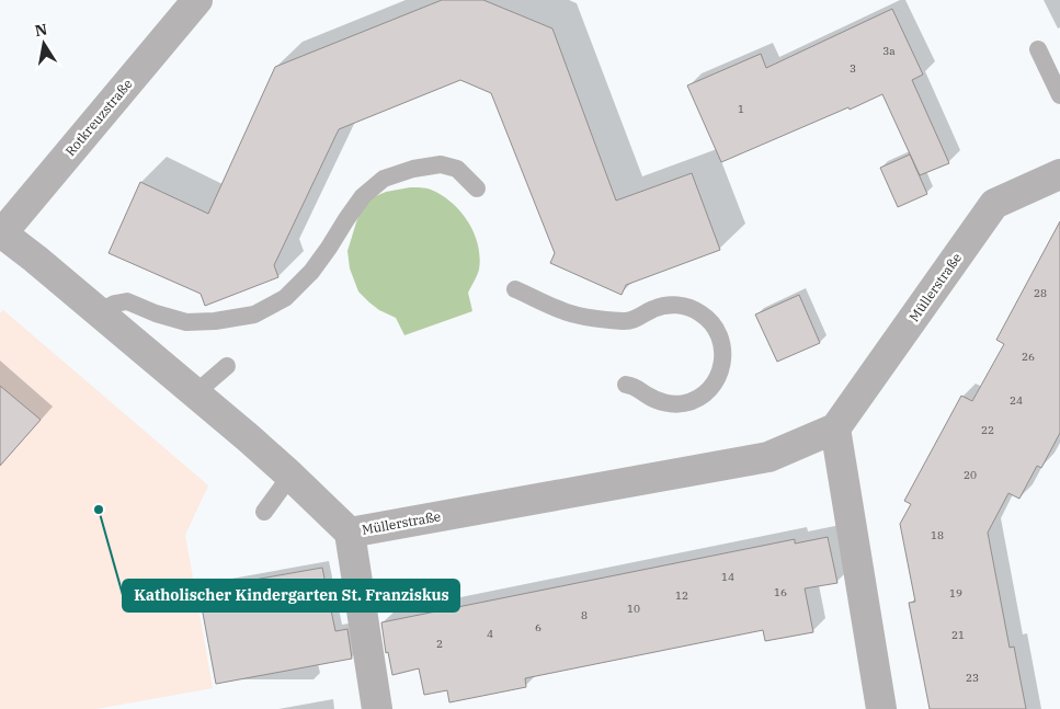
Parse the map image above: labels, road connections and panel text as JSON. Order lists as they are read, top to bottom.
{
  "streets": {
    "street": ["Rotkreuzstraße", "Müllerstraße"]
  },
  "crossings": [
    ["Rotkreuzstraße", "Müllerstraße"]
  ],
  "places": ["Katholischer Kindergarten St. Franziskus"],
  "house_numbers": [
    "3a",
    "3",
    "1",
    "28",
    "26",
    "24",
    "22",
    "20",
    "18",
    "14",
    "16",
    "19",
    "12",
    "10",
    "8",
    "6",
    "4",
    "21",
    "2",
    "23"
  ],
  "north": "top"
}
